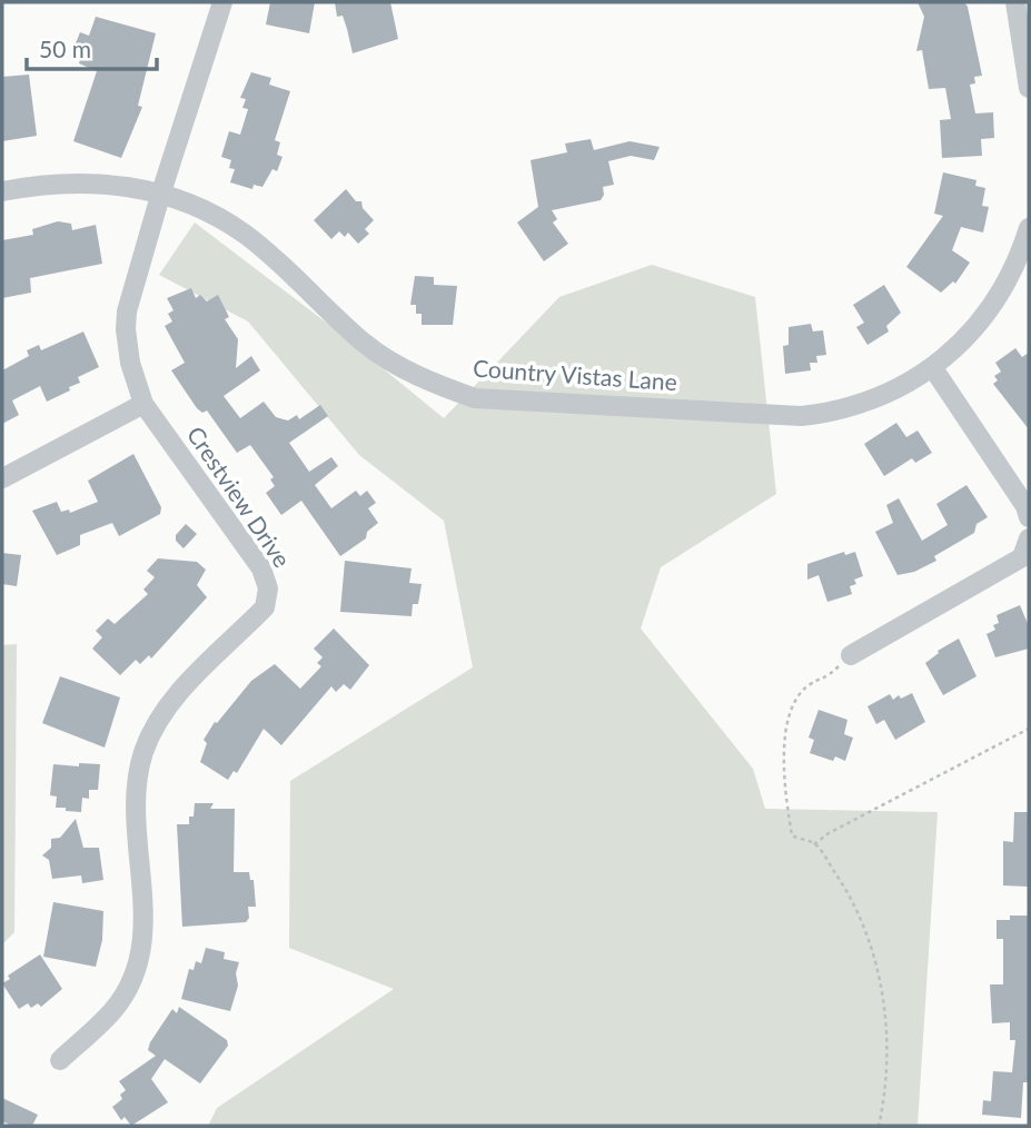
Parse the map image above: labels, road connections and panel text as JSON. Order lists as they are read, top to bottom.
{
  "streets": {
    "street": ["Country Vistas Lane", "Crestview Drive"]
  },
  "crossings": [
    ["Country Vistas Lane", "Crestview Drive"]
  ],
  "scale_bar": "50 m"
}
